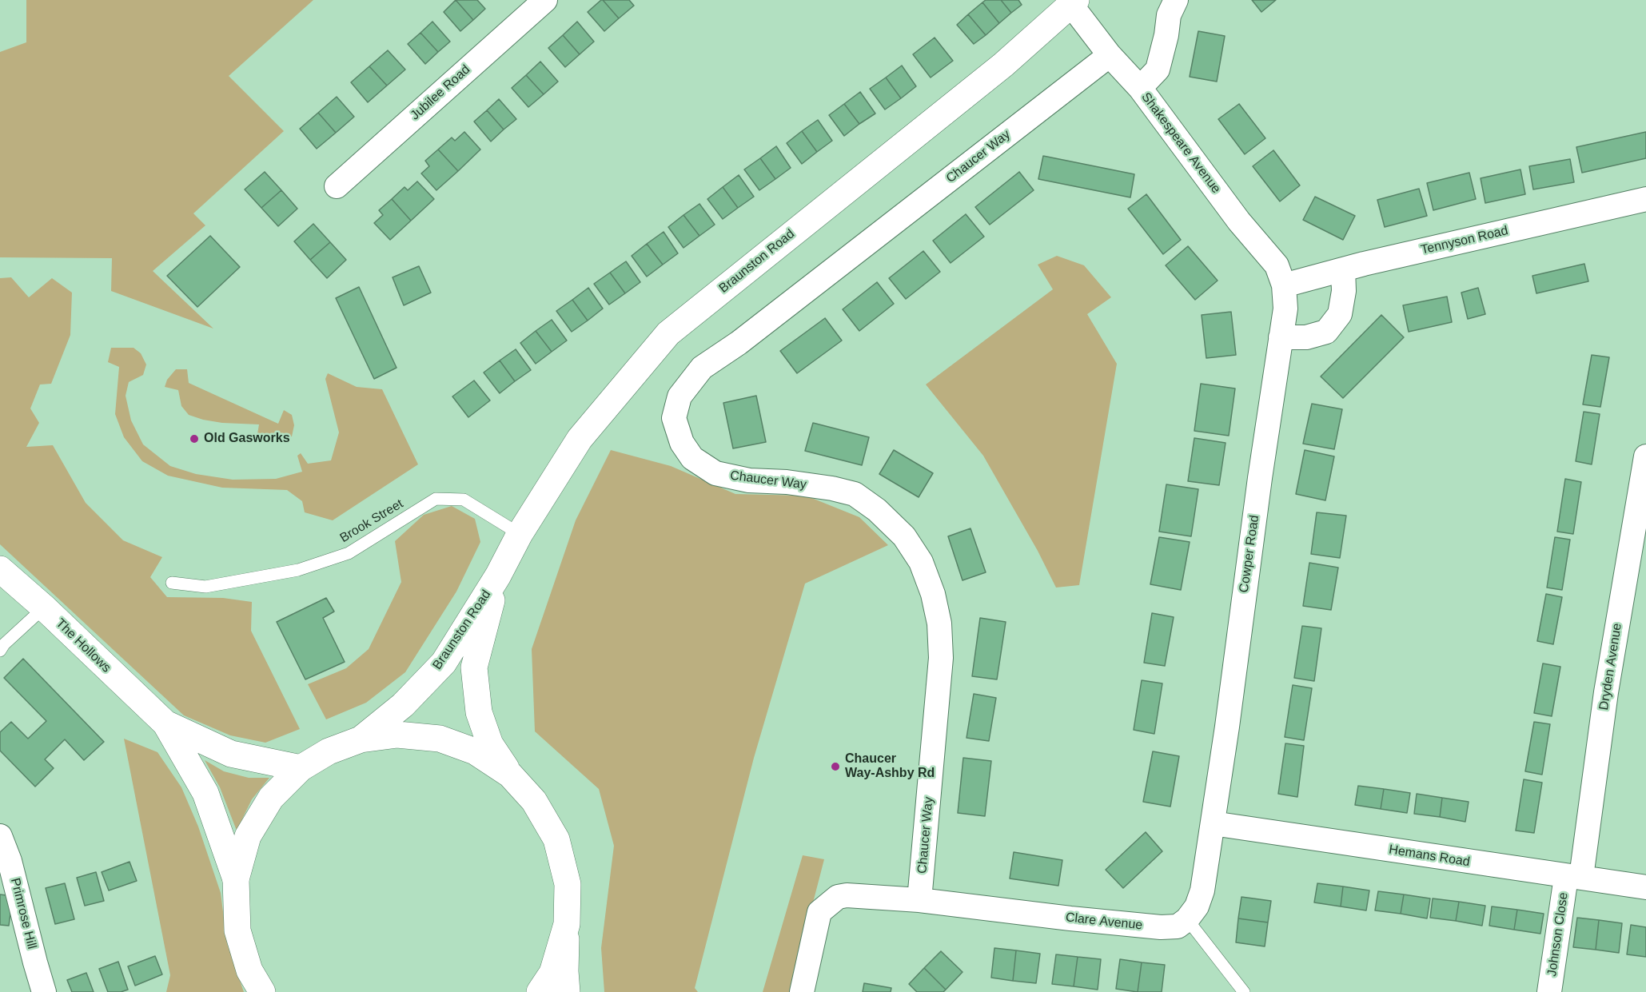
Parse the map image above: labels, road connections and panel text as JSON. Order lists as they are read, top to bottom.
{
  "streets": {
    "main road": ["Braunston Road", "The Hollows"],
    "street": [
      "Jubilee Road",
      "Shakespeare Avenue",
      "Chaucer Way",
      "Tennyson Road",
      "Cowper Road",
      "Dryden Avenue",
      "Hemans Road",
      "Primrose Hill",
      "Clare Avenue",
      "Johnson Close"
    ],
    "lane": ["Brook Street"]
  },
  "crossings": [
    ["Shakespeare Avenue", "Chaucer Way"],
    ["Shakespeare Avenue", "Tennyson Road"],
    ["Shakespeare Avenue", "Braunston Road"],
    ["Shakespeare Avenue", "Cowper Road"],
    ["Chaucer Way", "Clare Avenue"],
    ["Tennyson Road", "Cowper Road"],
    ["Braunston Road", "Brook Street"],
    ["Cowper Road", "Hemans Road"],
    ["Dryden Avenue", "Hemans Road"],
    ["Dryden Avenue", "Johnson Close"],
    ["Hemans Road", "Johnson Close"]
  ],
  "places": ["Old Gasworks", "Chaucer Way-Ashby Rd"]
}
